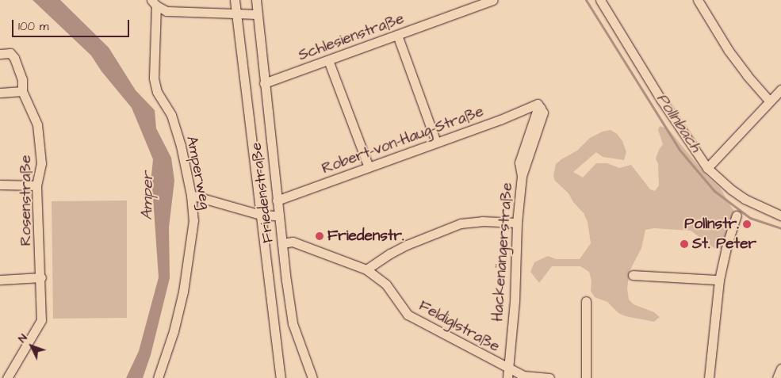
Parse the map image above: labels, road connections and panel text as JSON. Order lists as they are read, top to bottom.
{
  "streets": {
    "street": [
      "Schlesienstraße",
      "Robert-von-Haug-Straße",
      "Amperweg",
      "Friedenstraße",
      "Rosenstraße",
      "Hackenängerstraße",
      "Feldiglstraße"
    ]
  },
  "crossings": [
    ["Schlesienstraße", "Friedenstraße"],
    ["Robert-von-Haug-Straße", "Friedenstraße"],
    ["Robert-von-Haug-Straße", "Hackenängerstraße"],
    ["Friedenstraße", "Feldiglstraße"],
    ["Hackenängerstraße", "Feldiglstraße"]
  ],
  "water": ["Pollnbach", "Amper"],
  "places": ["Pollnstr.", "Friedenstr.", "St. Peter"],
  "scale_bar": "100 m",
  "north": "top left"
}
